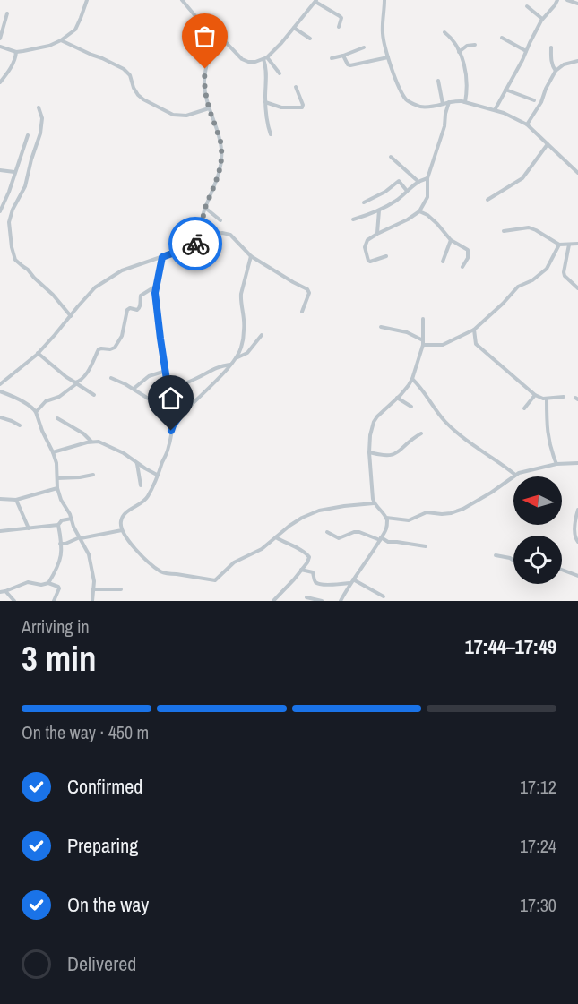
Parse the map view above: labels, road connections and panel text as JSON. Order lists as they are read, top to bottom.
{
  "north": "left",
  "page": {
    "heading": ["3 min", "Arriving in", "17:44–17:49"],
    "bar": "On the way · 450 m",
    "list": [
      ["Confirmed", "17:12"],
      ["Preparing", "17:24"],
      ["On the way", "17:30"],
      "Delivered"
    ]
  }
}
